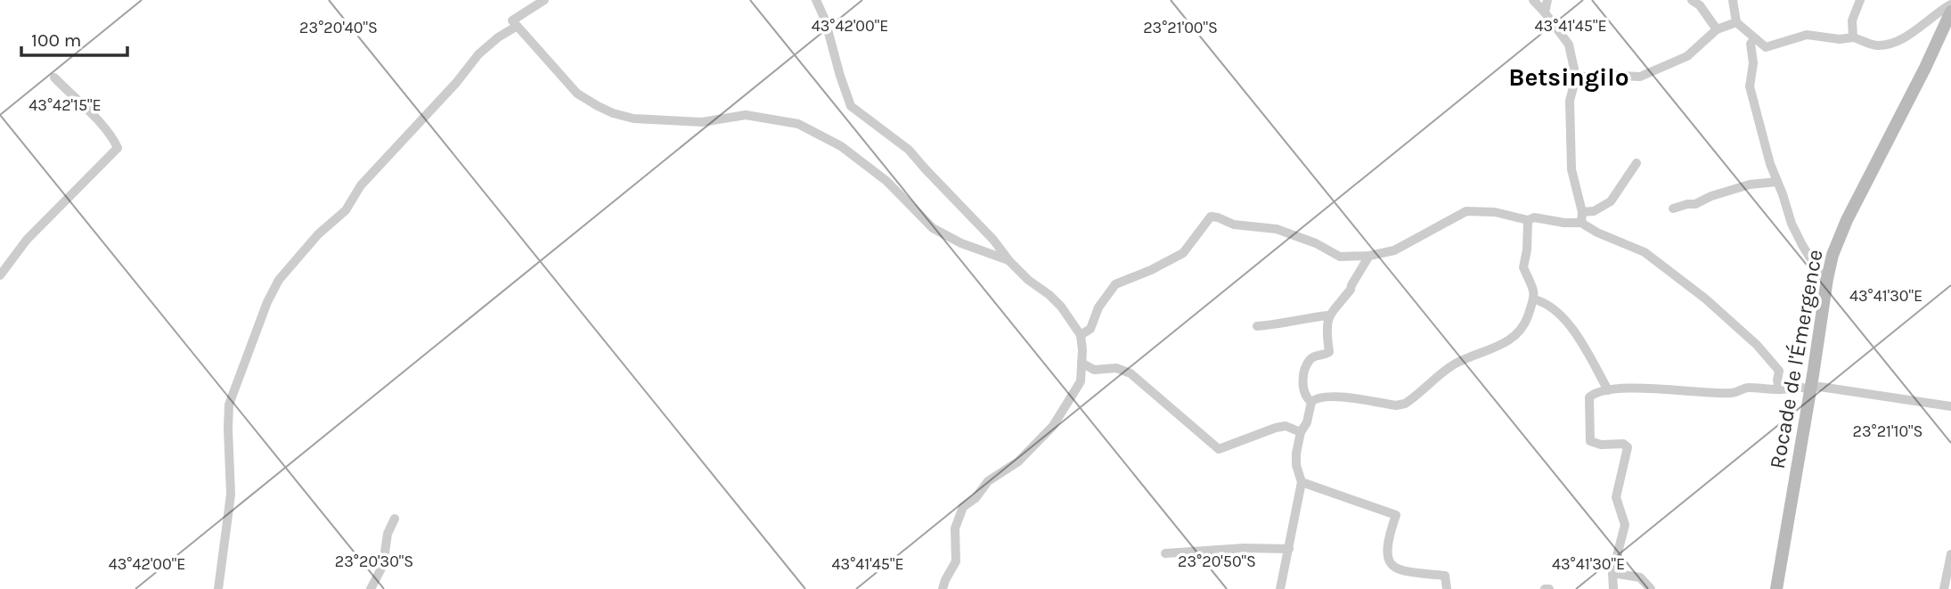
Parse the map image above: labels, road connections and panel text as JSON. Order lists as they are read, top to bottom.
{
  "streets": {
    "street": ["Rocade de l'Émergence"]
  },
  "districts": ["Betsingilo"],
  "scale_bar": "100 m",
  "coordinates": [
    "43°42'00\"E",
    "43°41'45\"E",
    "23°21'00\"S",
    "23°20'40\"S",
    "43°42'15\"E",
    "43°41'30\"E",
    "23°21'10\"S",
    "23°20'30\"S",
    "23°20'50\"S"
  ]
}
